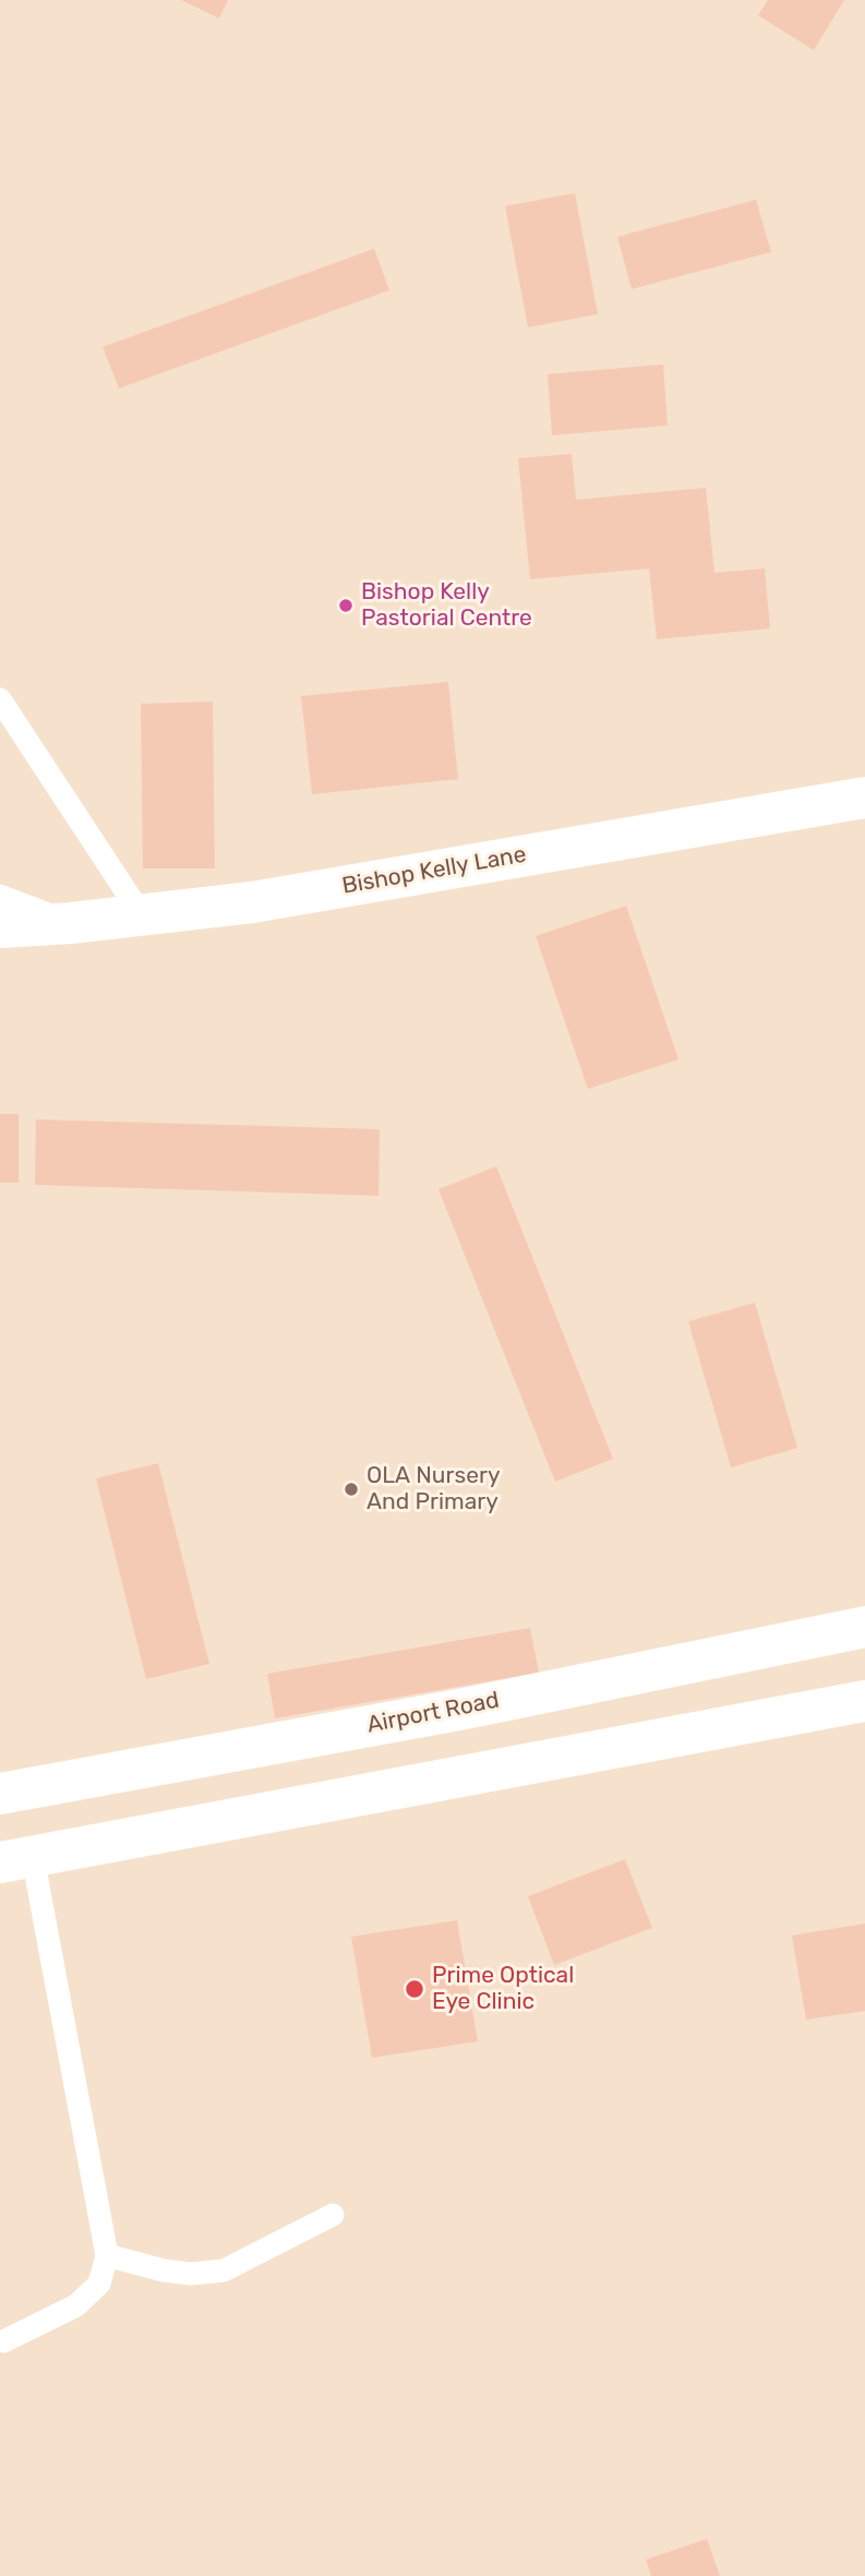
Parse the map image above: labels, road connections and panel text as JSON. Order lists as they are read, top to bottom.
{
  "streets": {
    "main road": ["Bishop Kelly Lane", "Airport Road"]
  },
  "places": ["Bishop Kelly Pastorial Centre", "OLA Nursery And Primary", "Prime Optical Eye Clinic"]
}
